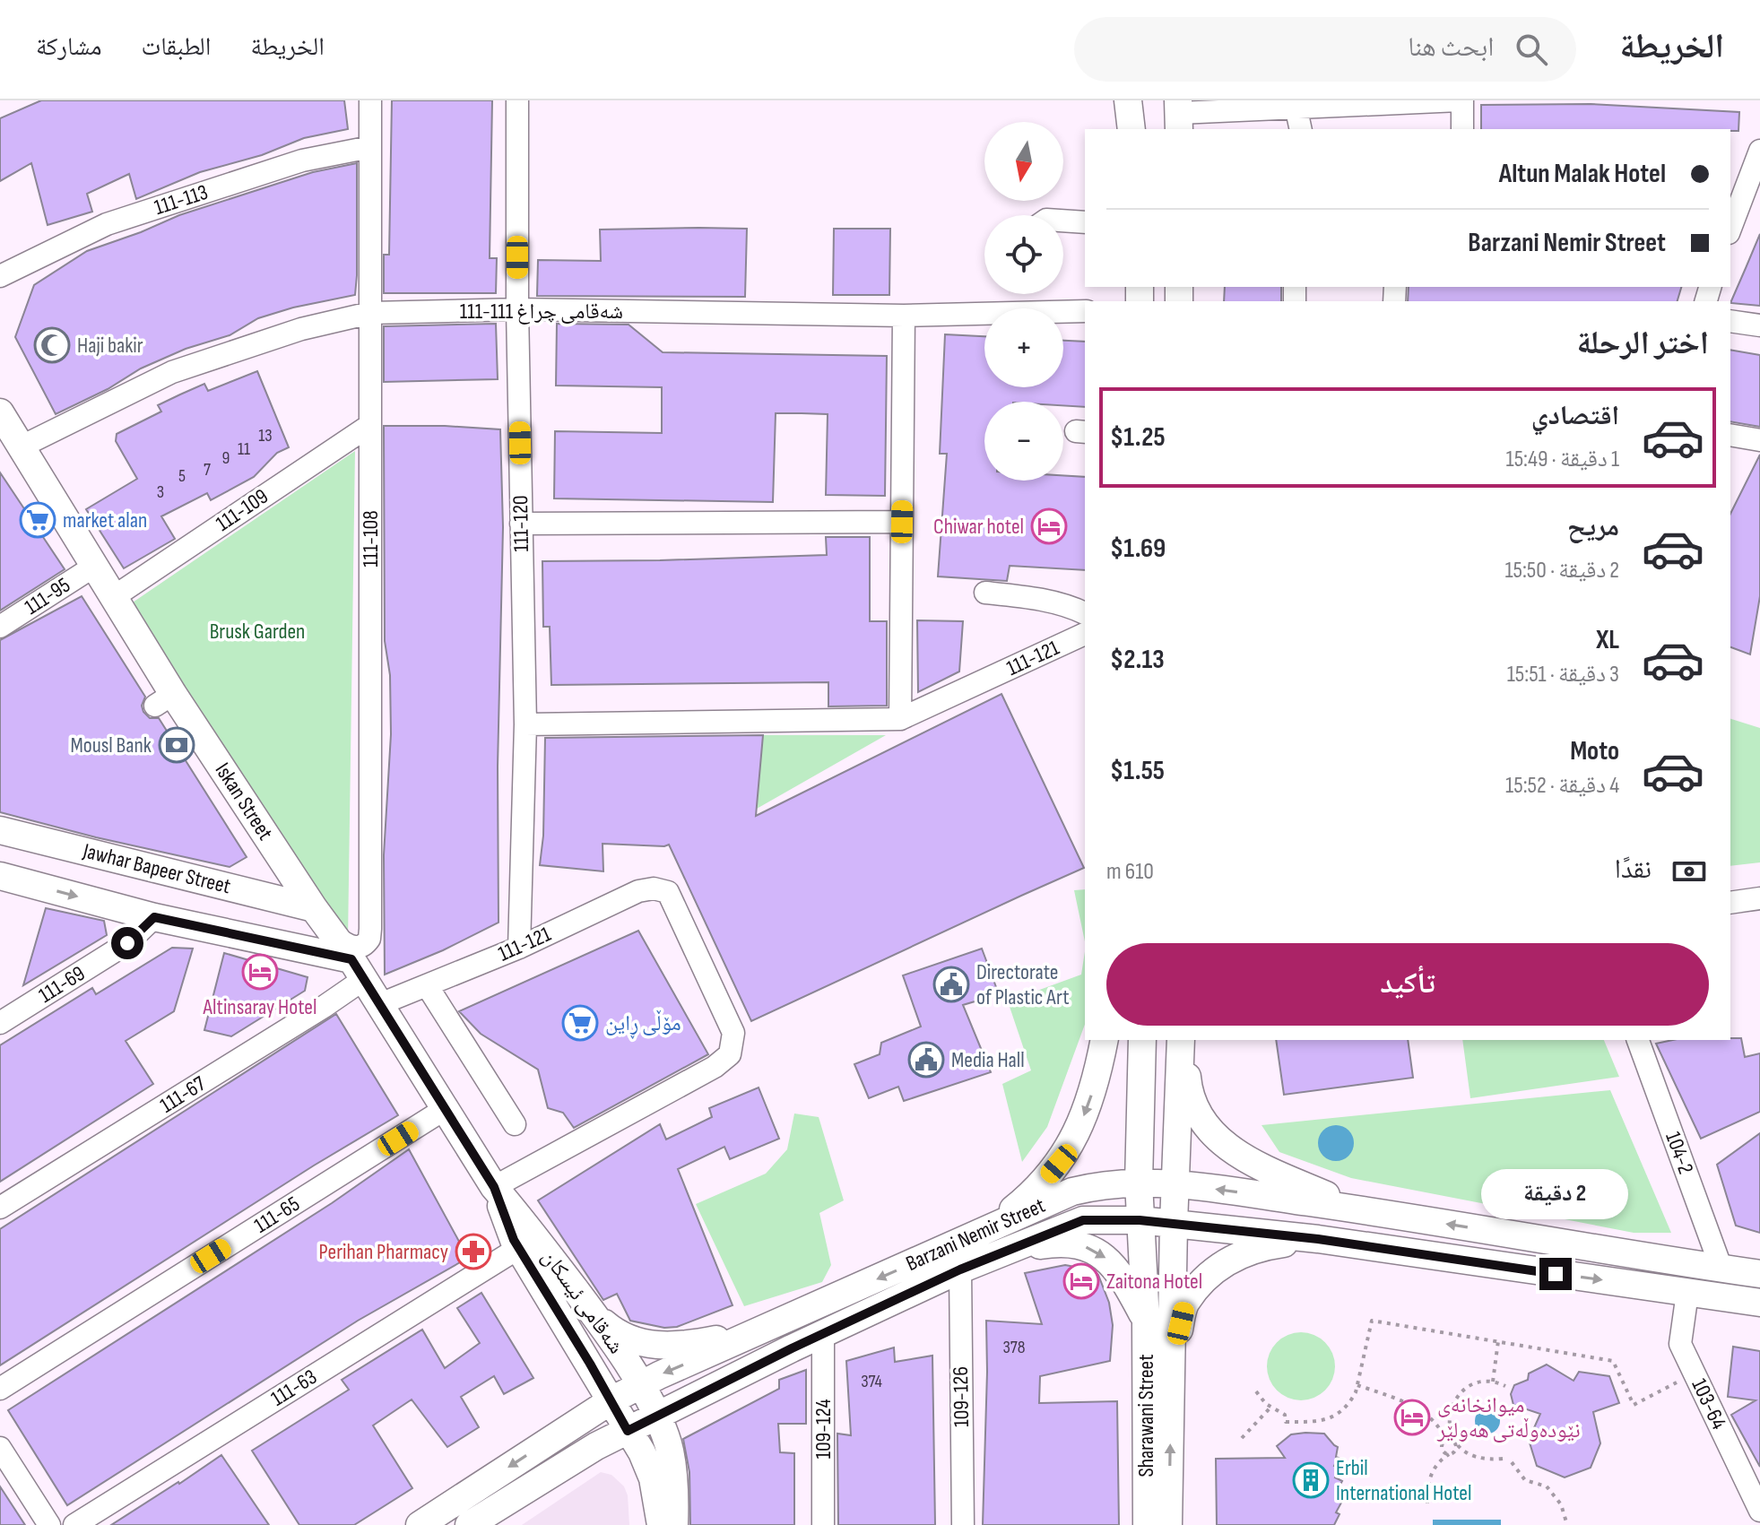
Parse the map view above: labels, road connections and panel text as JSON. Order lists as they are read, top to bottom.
{
  "streets": {
    "main road": [
      "Iskan Street",
      "Jawhar Bapeer Street",
      "Barzani Nemir Street",
      "شەقامی ئیسکان",
      "Sharawani Street"
    ],
    "street": [
      "111-113",
      "شەقامی چراغ 111-111",
      "111-109",
      "111-120",
      "111-108",
      "111-95",
      "111-121",
      "111-69",
      "111-67",
      "104-2",
      "111-65",
      "111-63",
      "109-126",
      "103-64",
      "109-124"
    ]
  },
  "crossings": [
    ["111-113", "111-108"],
    ["شەقامی چراغ 111-111", "111-120"],
    ["شەقامی چراغ 111-111", "111-108"],
    ["شەقامی چراغ 111-111", "Iskan Street"],
    ["111-109", "111-108"],
    ["111-109", "Iskan Street"],
    ["111-120", "111-121"],
    ["111-108", "Iskan Street"],
    ["111-108", "111-67"],
    ["111-95", "Iskan Street"],
    ["111-121", "Iskan Street"],
    ["111-121", "شەقامی ئیسکان"],
    ["Iskan Street", "Jawhar Bapeer Street"],
    ["Iskan Street", "111-67"],
    ["Iskan Street", "111-65"],
    ["Iskan Street", "شەقامی ئیسکان"],
    ["104-2", "Barzani Nemir Street"],
    ["Barzani Nemir Street", "شەقامی ئیسکان"],
    ["Barzani Nemir Street", "109-126"],
    ["Barzani Nemir Street", "103-64"],
    ["Barzani Nemir Street", "Sharawani Street"],
    ["Barzani Nemir Street", "109-124"]
  ],
  "parks": ["Brusk Garden"],
  "places": {
    "mosque": ["Haji bakir"],
    "supermarket": ["market alan", "مۆڵی ڕاین"],
    "hotel": [
      "Chiwar hotel",
      "Altinsaray Hotel",
      "Zaitona Hotel",
      "میوانخانەی نێودەوڵەتی هەولێر"
    ],
    "bank": ["Mousl Bank"],
    "public building": ["Directorate of Plastic Art", "Media Hall"],
    "pharmacy": ["Perihan Pharmacy"],
    "building": ["Erbil International Hotel"]
  },
  "house_numbers": [
    "13",
    "11",
    "9",
    "7",
    "5",
    "3",
    "378",
    "374"
  ],
  "north": "bottom",
  "page": {
    "header": "الخريطة",
    "search": "ابحث هنا",
    "nav": ["الخريطة", "الطبقات", "مشاركة"],
    "map_buttons": ["+", "−"],
    "banner": ["Altun Malak Hotel", "Barzani Nemir Street"],
    "heading": "اختر الرحلة",
    "list": [
      {
        "name": "اقتصادي",
        "note": "1 دقيقة · 15:49",
        "value": "$1.25"
      },
      {
        "name": "مريح",
        "note": "2 دقيقة · 15:50",
        "value": "$1.69"
      },
      {
        "name": "XL",
        "note": "3 دقيقة · 15:51",
        "value": "$2.13"
      },
      {
        "name": "Moto",
        "note": "4 دقيقة · 15:52",
        "value": "$1.55"
      }
    ],
    "pay": ["نقدًا", "610 m"],
    "buttons": "تأكيد",
    "bubble": "2 دقيقة"
  }
}
